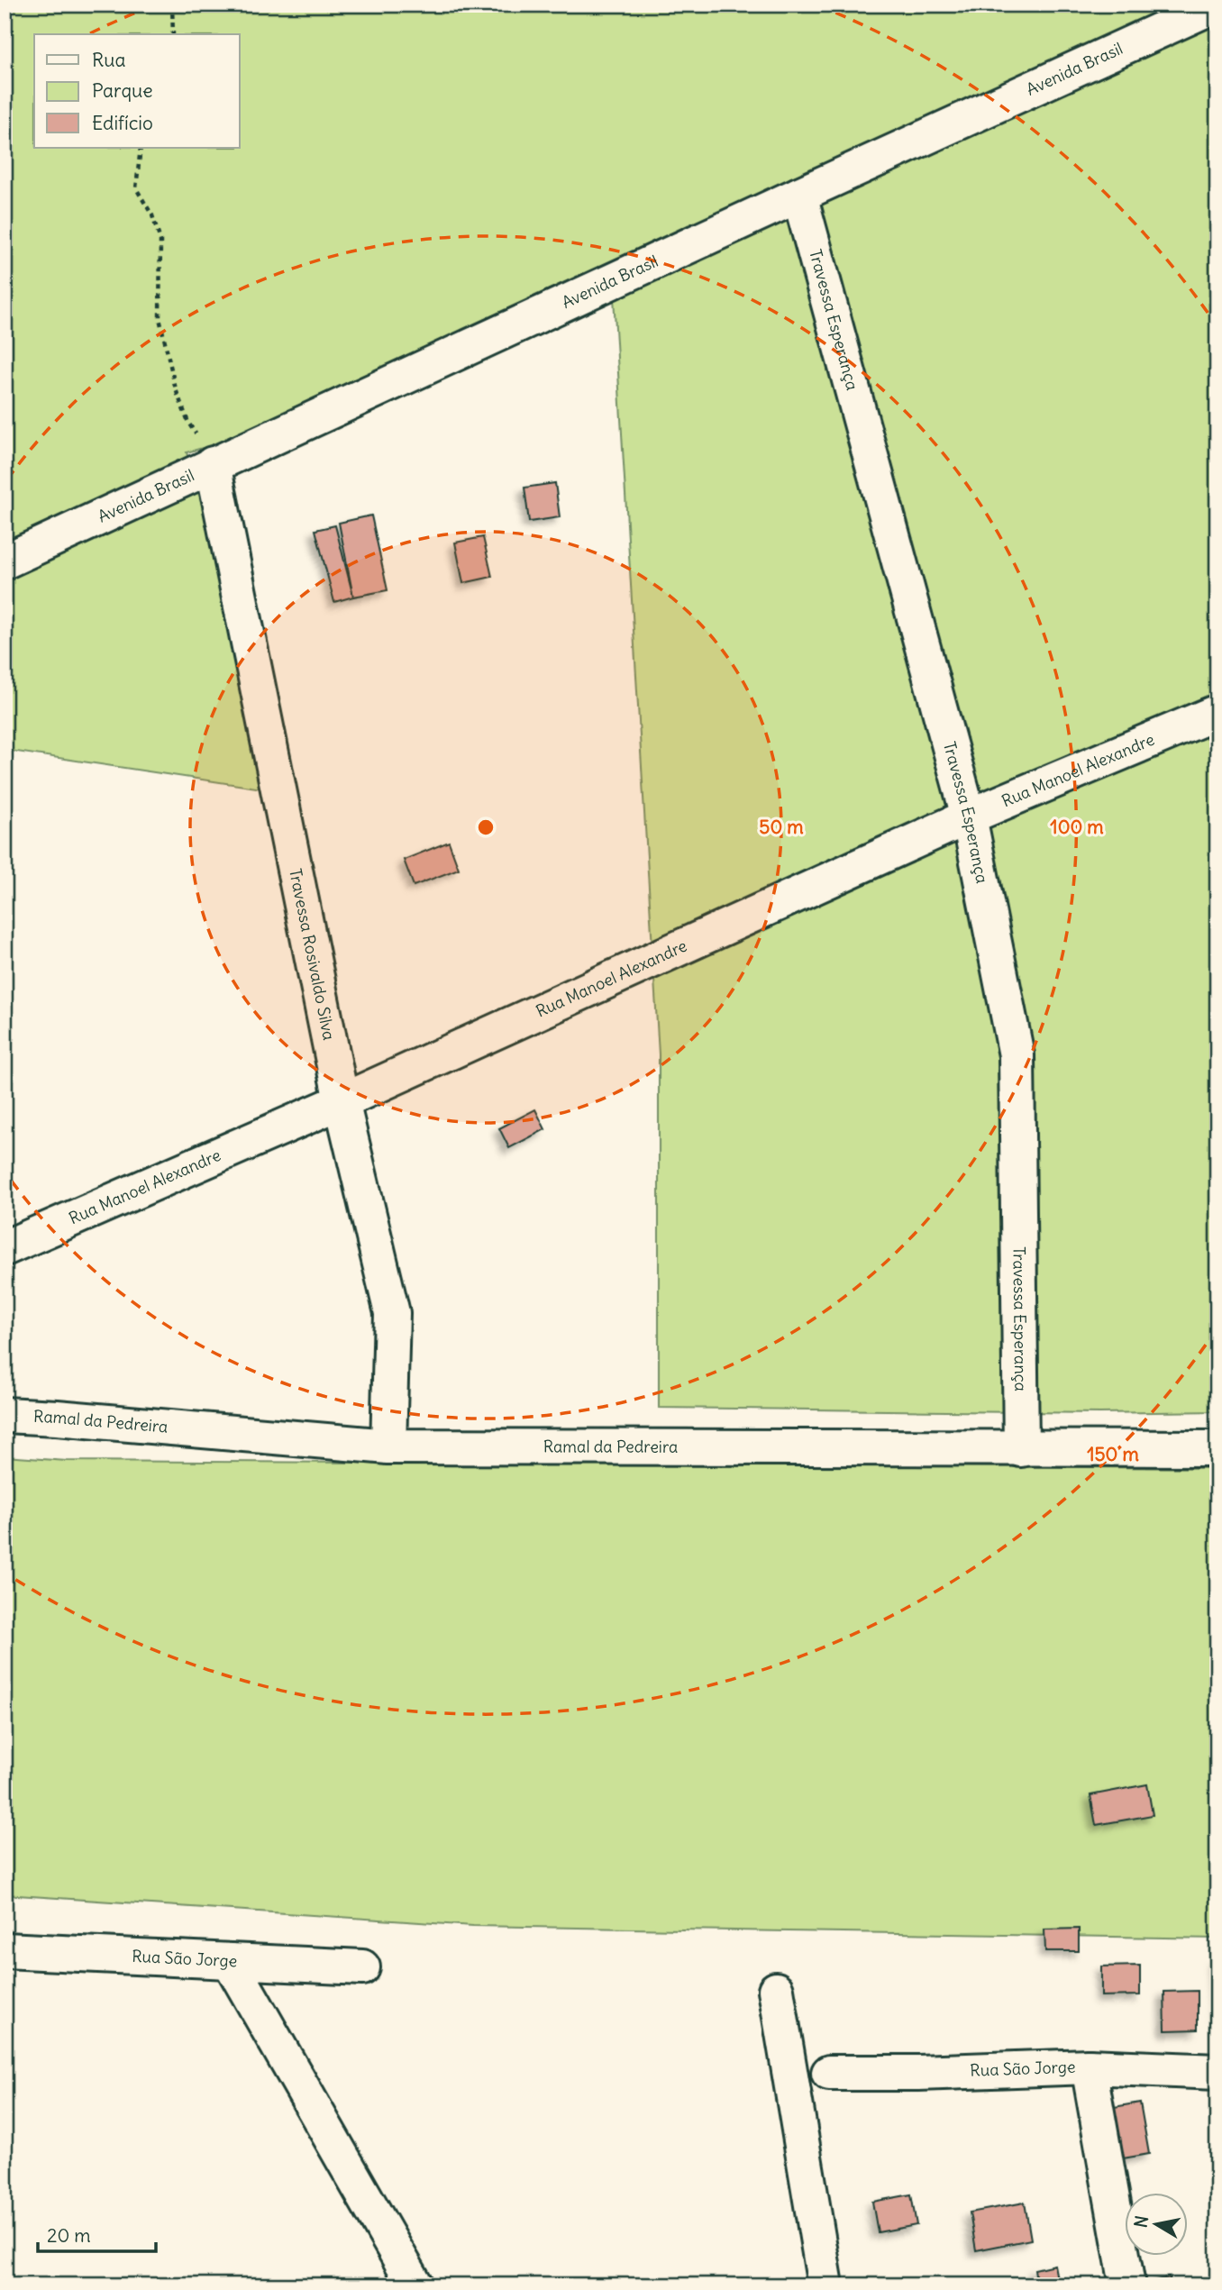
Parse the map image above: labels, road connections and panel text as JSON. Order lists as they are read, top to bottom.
{
  "streets": {
    "street": [
      "Avenida Brasil",
      "Travessa Esperança",
      "Rua Manoel Alexandre",
      "Travessa Rosivaldo Silva",
      "Ramal da Pedreira",
      "Rua São Jorge"
    ]
  },
  "crossings": [
    ["Avenida Brasil", "Travessa Esperança"],
    ["Avenida Brasil", "Travessa Rosivaldo Silva"],
    ["Travessa Esperança", "Rua Manoel Alexandre"],
    ["Travessa Esperança", "Ramal da Pedreira"],
    ["Rua Manoel Alexandre", "Travessa Rosivaldo Silva"],
    ["Travessa Rosivaldo Silva", "Ramal da Pedreira"]
  ],
  "legend": ["Rua", "Parque", "Edifício"],
  "scale_bar": "20 m",
  "north": "left",
  "rings": ["50 m", "100 m", "150 m"]
}
